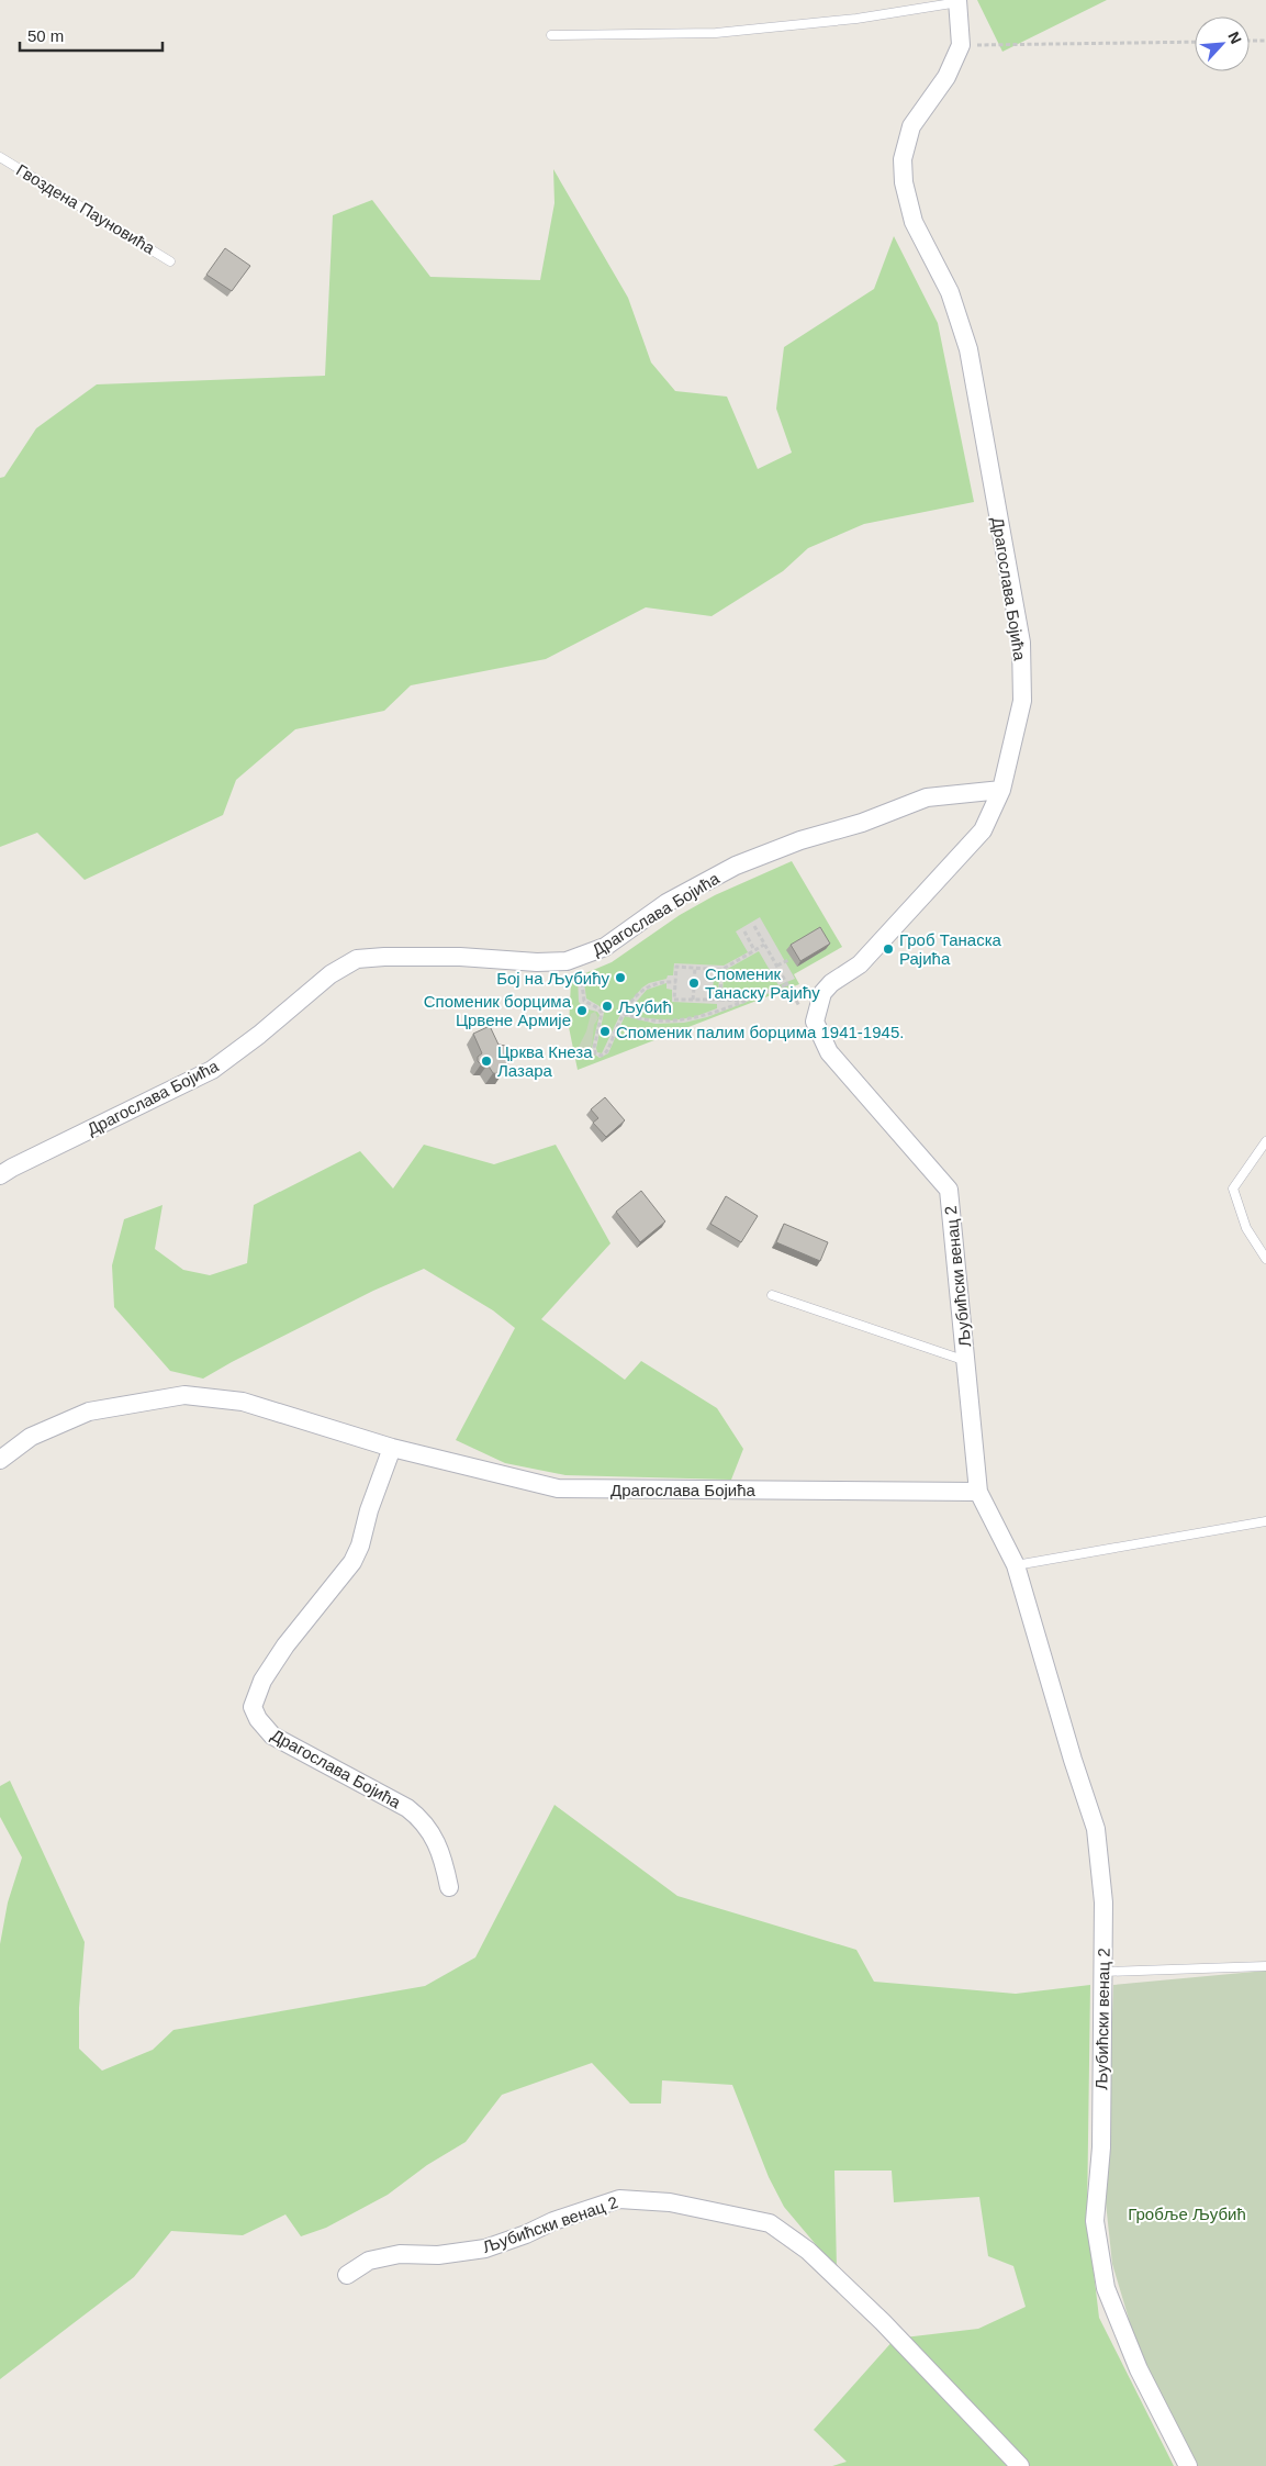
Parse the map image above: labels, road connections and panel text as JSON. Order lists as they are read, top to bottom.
{
  "streets": {
    "street": ["Драгослава Бојића", "Љубићски венац 2"],
    "lane": ["Гвоздена Пауновића"]
  },
  "crossings": [
    ["Драгослава Бојића", "Љубићски венац 2"]
  ],
  "parks": ["Гробље Љубић"],
  "places": [
    "Гроб Танаска Рајића",
    "Бој на Љубићу",
    "Споменик Танаску Рајићу",
    "Љубић",
    "Споменик борцима Црвене Армије",
    "Споменик палим борцима 1941-1945.",
    "Црква Кнеза Лазара"
  ],
  "scale_bar": "50 m",
  "north": "top right"
}
